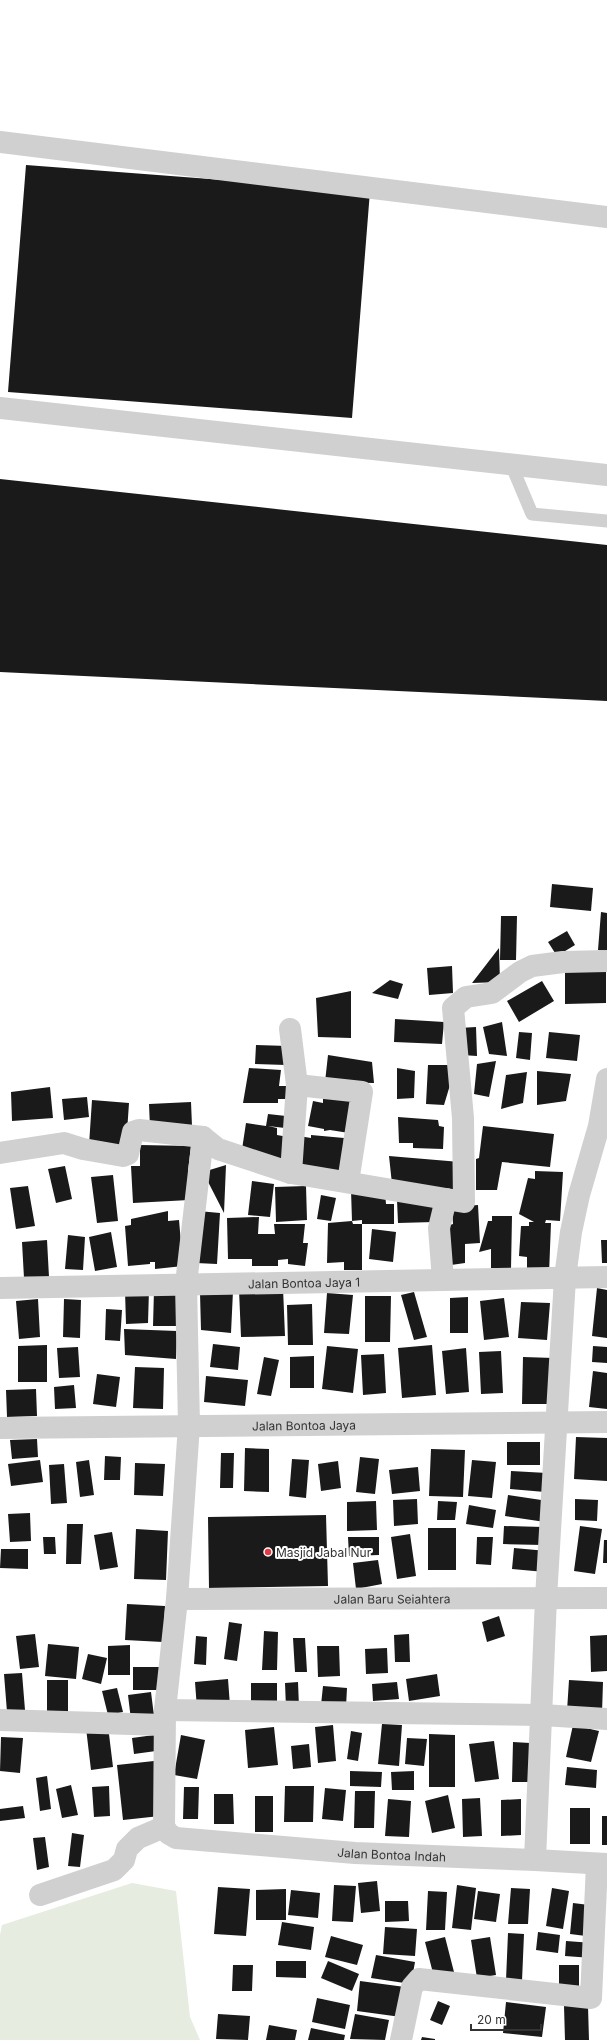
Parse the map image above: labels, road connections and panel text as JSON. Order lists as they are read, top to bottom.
{
  "streets": {
    "street": [
      "Jalan Bontoa Jaya 1",
      "Jalan Bontoa Jaya",
      "Jalan Baru Seiahtera",
      "Jalan Bontoa Indah"
    ]
  },
  "places": ["Masjid Jabal Nur"],
  "scale_bar": "20 m"
}
